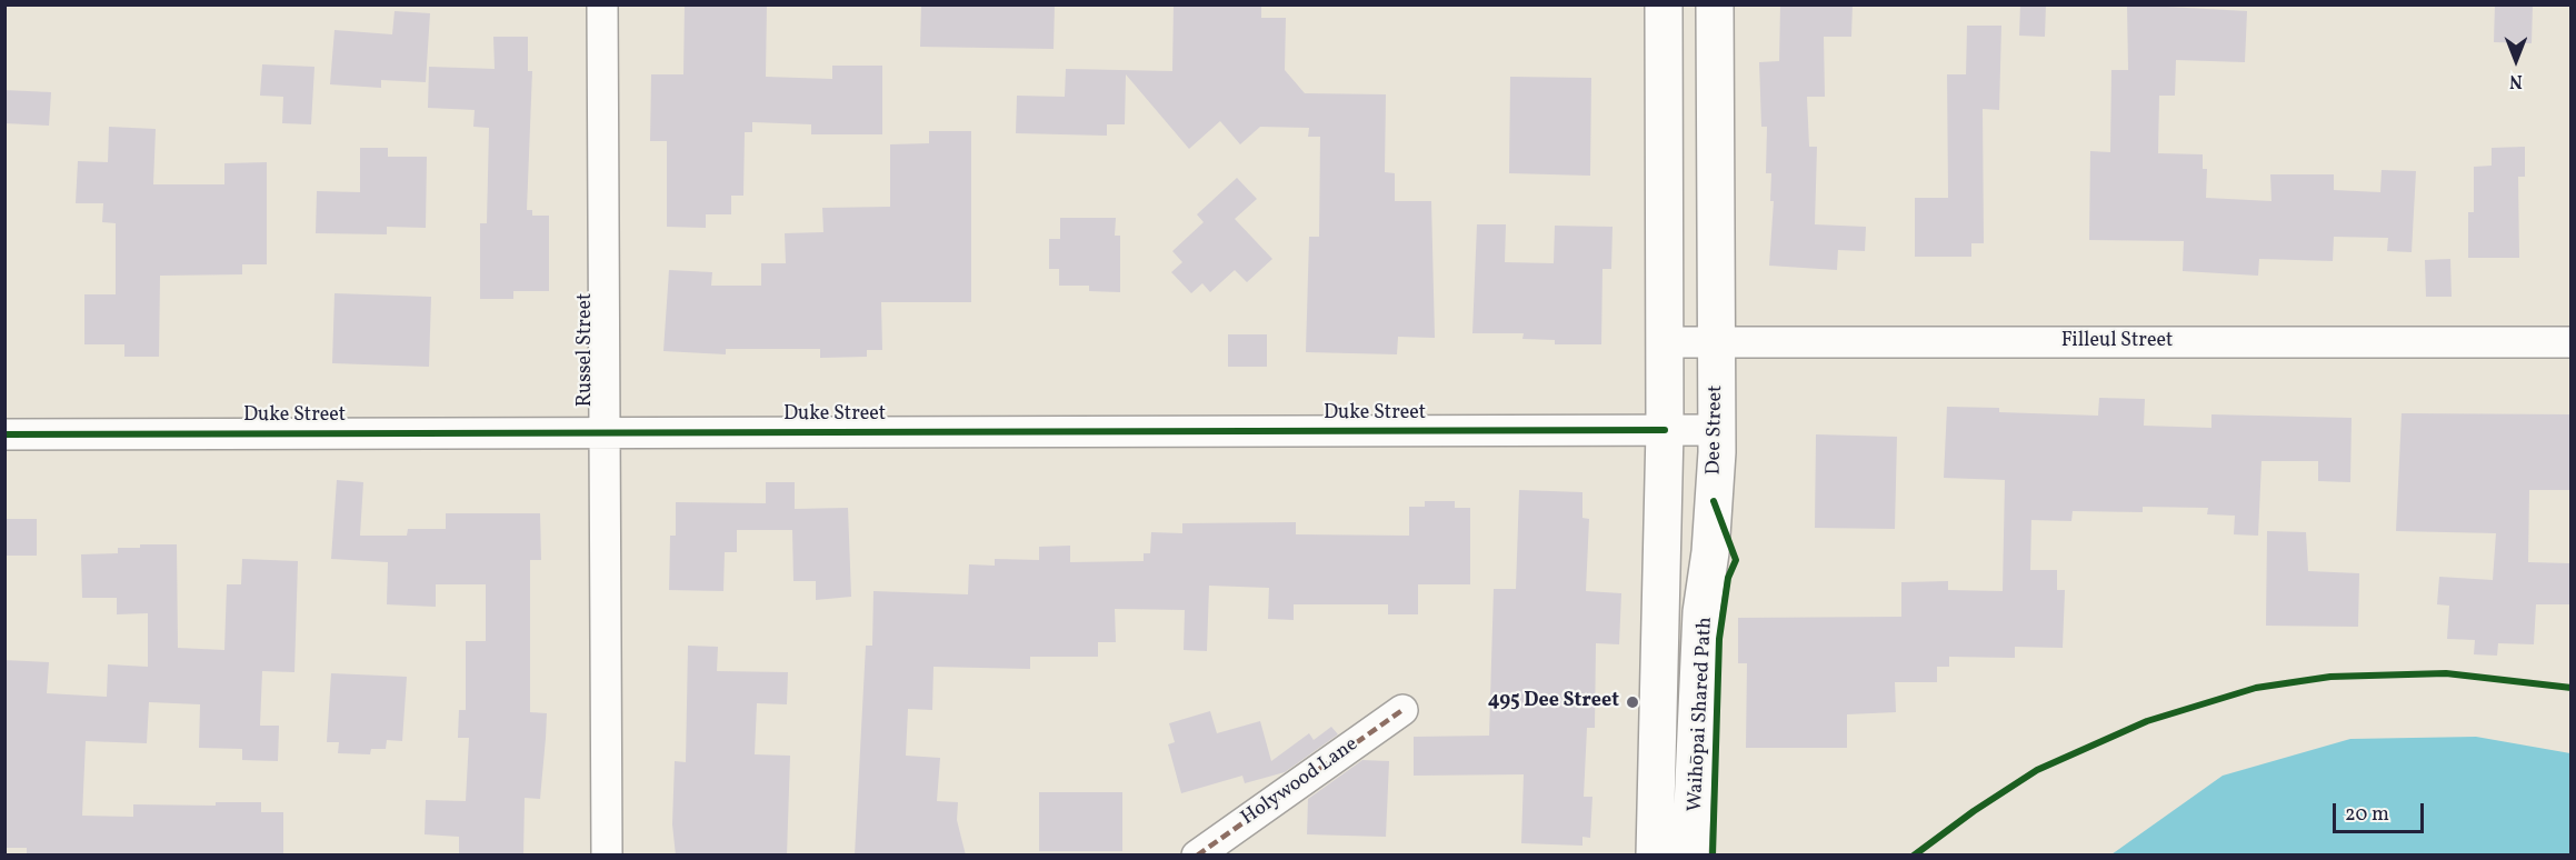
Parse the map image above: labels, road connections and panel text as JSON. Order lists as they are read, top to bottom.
{
  "streets": {
    "main road": ["Dee Street"],
    "street": [
      "Filleul Street",
      "Russel Street",
      "Duke Street",
      "Holywood Lane"
    ],
    "cycle path": ["Waihōpai Shared Path"]
  },
  "crossings": [
    ["Filleul Street", "Dee Street"],
    ["Russel Street", "Duke Street"],
    ["Duke Street", "Dee Street"]
  ],
  "places": ["495 Dee Street"],
  "scale_bar": "20 m",
  "north": "bottom"
}
